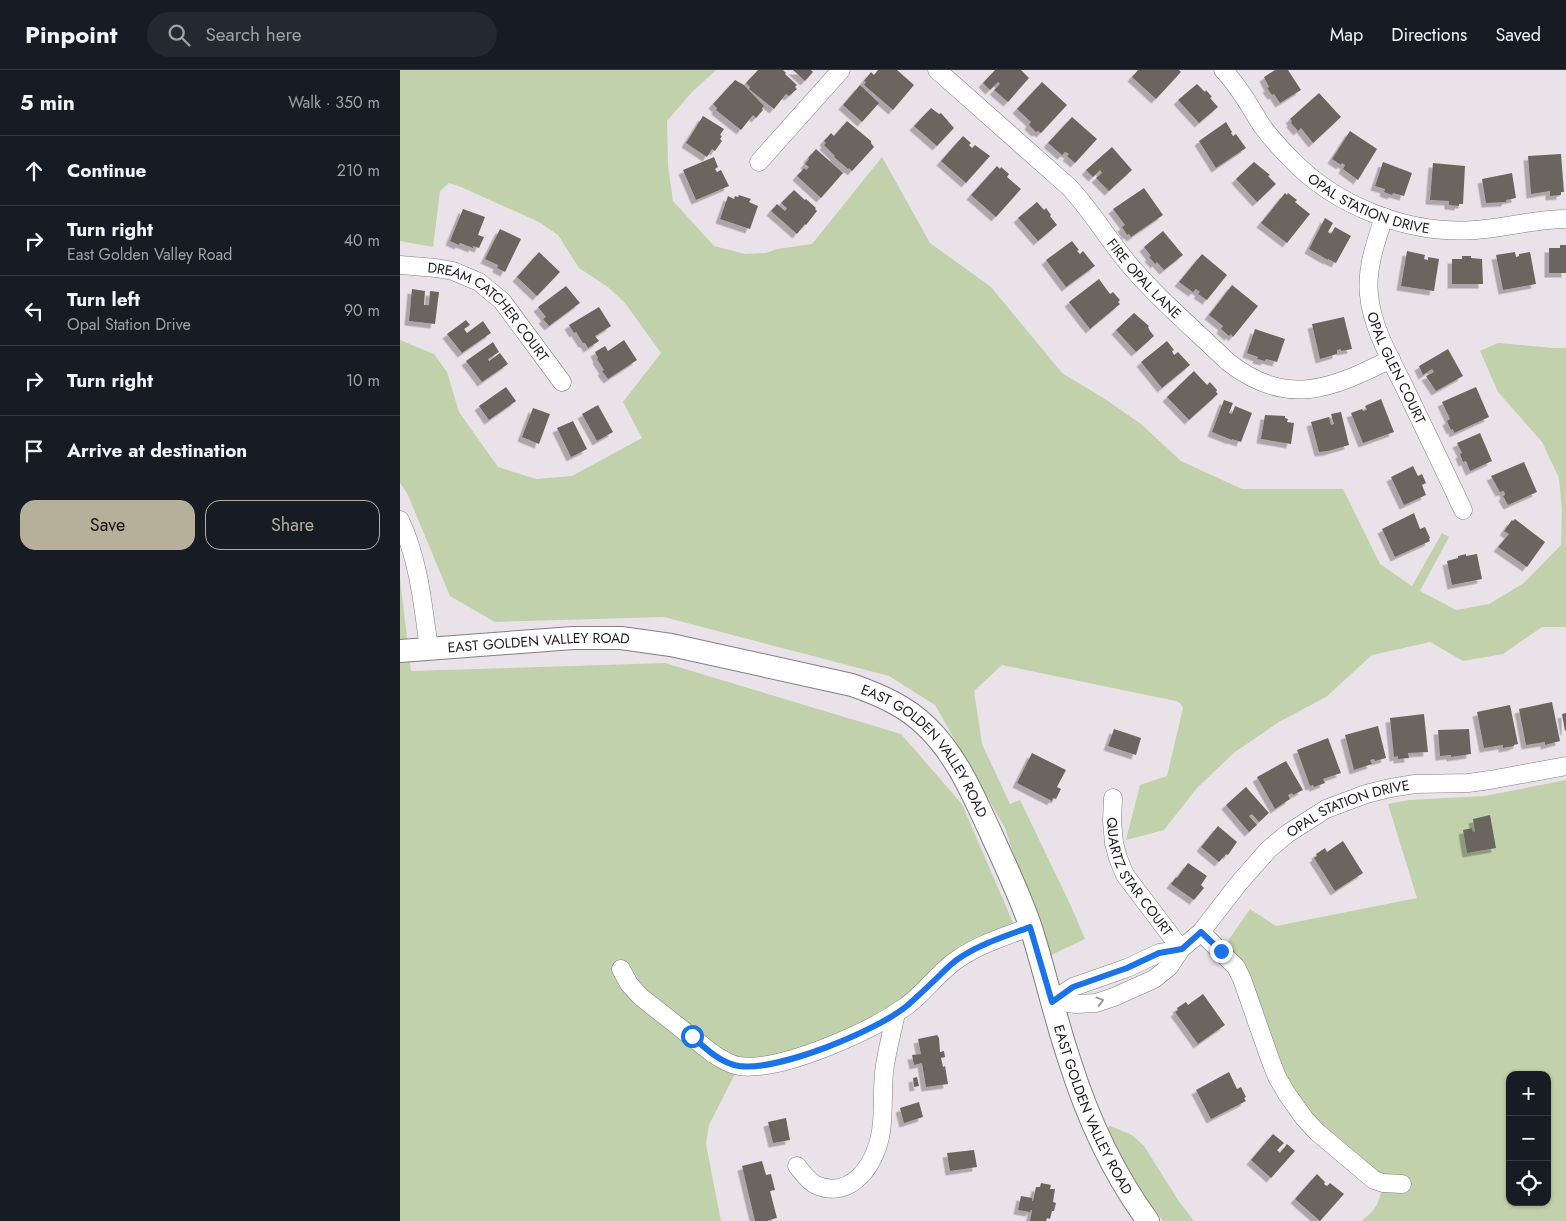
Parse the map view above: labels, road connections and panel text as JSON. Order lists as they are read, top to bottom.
{
  "streets": {
    "main road": ["EAST GOLDEN VALLEY ROAD"],
    "street": [
      "OPAL STATION DRIVE",
      "FIRE OPAL LANE",
      "DREAM CATCHER COURT",
      "OPAL GLEN COURT",
      "QUARTZ STAR COURT"
    ]
  },
  "crossings": [
    ["OPAL STATION DRIVE", "OPAL GLEN COURT"],
    ["OPAL STATION DRIVE", "QUARTZ STAR COURT"],
    ["FIRE OPAL LANE", "OPAL GLEN COURT"]
  ],
  "page": {
    "header": "Pinpoint",
    "search": "Search here",
    "nav": ["Map", "Directions", "Saved"],
    "heading": ["5 min", "Walk · 350 m"],
    "list": [
      ["Continue", "210 m"],
      ["Turn right", "East Golden Valley Road", "40 m"],
      ["Turn left", "Opal Station Drive", "90 m"],
      ["Turn right", "10 m"],
      "Arrive at destination"
    ],
    "buttons": ["Save", "Share"],
    "map_buttons": ["+", "−"]
  }
}
